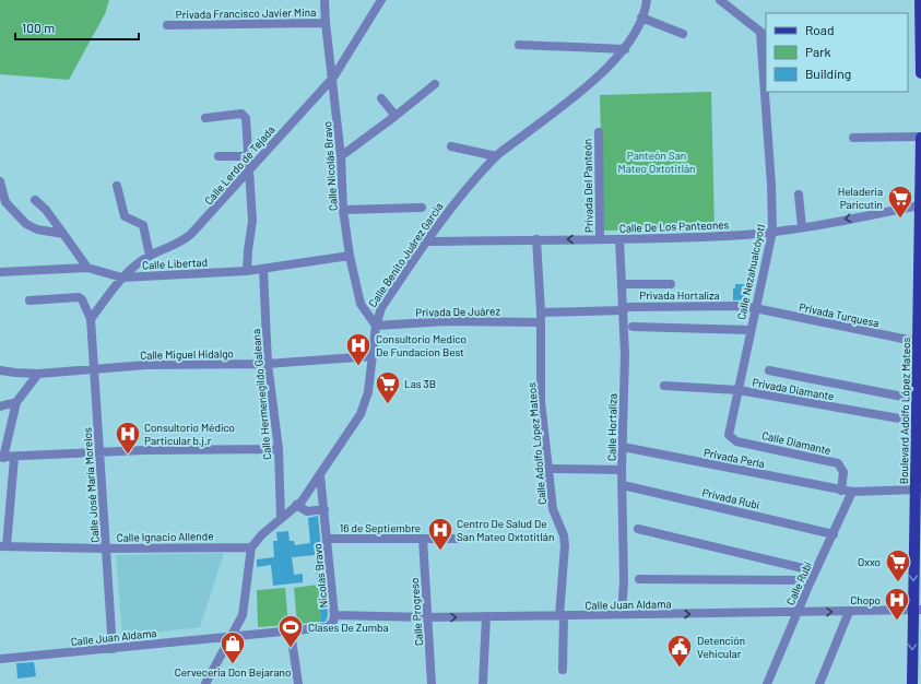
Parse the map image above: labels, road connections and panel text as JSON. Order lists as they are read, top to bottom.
{
  "streets": {
    "main road": ["Boulevard Adolfo López Mateos"],
    "street": [
      "Privada Francisco Javier Mina",
      "Calle Lerdo de Tejada",
      "Calle Nicolás Bravo",
      "Privada Del Panteón",
      "Calle De Los Panteones",
      "Calle Benito Juárez Garcia",
      "Calle Libertad",
      "Calle Nezahualcóyotl",
      "Privada Hortaliza",
      "Privada De Juárez",
      "Privada Turquesa",
      "Calle Miguel Hidalgo",
      "Privada Diamante",
      "Calle Hermenegildo Galeana",
      "Calle Hortaliza",
      "Calle Diamante",
      "Calle Adolfo López Mateos",
      "Privada Perla",
      "Calle José María Morelos",
      "Privada Rubí",
      "16 de Septiembre",
      "Calle Ignacio Allende",
      "Nicolas Bravo",
      "Calle Rubí",
      "Calle Juan Aldama",
      "Calle Progreso"
    ]
  },
  "crossings": [
    ["Privada Francisco Javier Mina", "Calle Nicolás Bravo"],
    ["Calle Lerdo de Tejada", "Calle Nicolás Bravo"],
    ["Calle Lerdo de Tejada", "Calle Libertad"],
    ["Calle Lerdo de Tejada", "Calle José María Morelos"],
    ["Calle Nicolás Bravo", "Calle Benito Juárez Garcia"],
    ["Calle Nicolás Bravo", "Calle Libertad"],
    ["Calle Nicolás Bravo", "Privada De Juárez"],
    ["Privada Del Panteón", "Calle De Los Panteones"],
    ["Calle De Los Panteones", "Calle Benito Juárez Garcia"],
    ["Calle De Los Panteones", "Calle Nezahualcóyotl"],
    ["Calle De Los Panteones", "Boulevard Adolfo López Mateos"],
    ["Calle De Los Panteones", "Calle Hortaliza"],
    ["Calle De Los Panteones", "Calle Adolfo López Mateos"],
    ["Calle Benito Juárez Garcia", "Privada De Juárez"],
    ["Calle Benito Juárez Garcia", "Calle Miguel Hidalgo"],
    ["Calle Benito Juárez Garcia", "Calle Hermenegildo Galeana"],
    ["Calle Benito Juárez Garcia", "Calle Ignacio Allende"],
    ["Calle Benito Juárez Garcia", "Nicolas Bravo"],
    ["Calle Libertad", "Calle Hermenegildo Galeana"],
    ["Calle Nezahualcóyotl", "Privada Hortaliza"],
    ["Calle Nezahualcóyotl", "Privada Turquesa"],
    ["Calle Nezahualcóyotl", "Privada Diamante"],
    ["Calle Nezahualcóyotl", "Calle Diamante"],
    ["Privada Hortaliza", "Privada Turquesa"],
    ["Privada Hortaliza", "Calle Hortaliza"],
    ["Privada Hortaliza", "Calle Adolfo López Mateos"],
    ["Privada De Juárez", "Calle Adolfo López Mateos"],
    ["Privada Turquesa", "Boulevard Adolfo López Mateos"],
    ["Calle Miguel Hidalgo", "Calle Hermenegildo Galeana"],
    ["Calle Miguel Hidalgo", "Calle José María Morelos"],
    ["Privada Diamante", "Boulevard Adolfo López Mateos"],
    ["Boulevard Adolfo López Mateos", "Calle Juan Aldama"],
    ["Calle Hortaliza", "Privada Perla"],
    ["Calle Hortaliza", "Privada Rubí"],
    ["Calle Hortaliza", "Calle Juan Aldama"],
    ["Calle Diamante", "Privada Perla"],
    ["Calle Adolfo López Mateos", "Calle Juan Aldama"],
    ["Calle José María Morelos", "Calle Ignacio Allende"],
    ["Calle José María Morelos", "Calle Juan Aldama"],
    ["Privada Rubí", "Calle Rubí"],
    ["16 de Septiembre", "Nicolas Bravo"],
    ["16 de Septiembre", "Calle Progreso"],
    ["Nicolas Bravo", "Calle Juan Aldama"],
    ["Calle Rubí", "Calle Juan Aldama"],
    ["Calle Juan Aldama", "Calle Progreso"]
  ],
  "one_way": ["Calle De Los Panteones", "Boulevard Adolfo López Mateos"],
  "parks": ["Panteón San Mateo Oxtotitlán"],
  "places": {
    "supermarket": ["Heladeria Paricutin", "Las 3B", "Oxxo"],
    "hospital": [
      "Consultorio Medico De Fundacion Best",
      "Consultorio Médico Particular b.j.r",
      "Centro De Salud De San Mateo Oxtotitlán",
      "Chopo"
    ],
    "sports": ["Clases De Zumba"],
    "shop": ["Cerveceria Don Bejarano"],
    "public building": ["Detención Vehicular"]
  },
  "legend": ["Road", "Park", "Building"],
  "scale_bar": "100 m"
}
